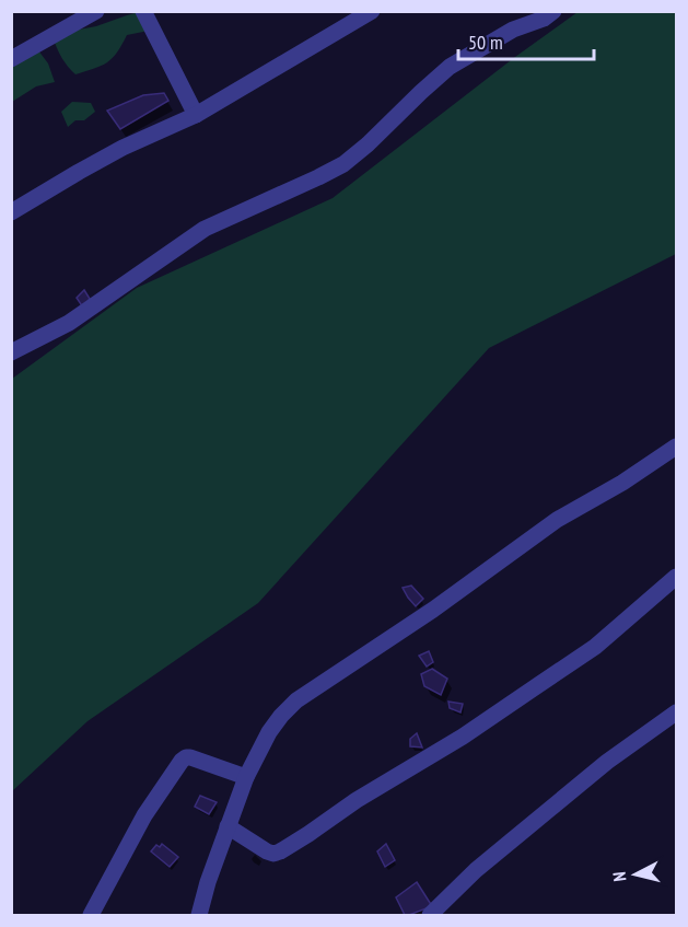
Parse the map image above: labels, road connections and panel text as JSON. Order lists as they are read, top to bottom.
{
  "scale_bar": "50 m",
  "north": "left"
}
